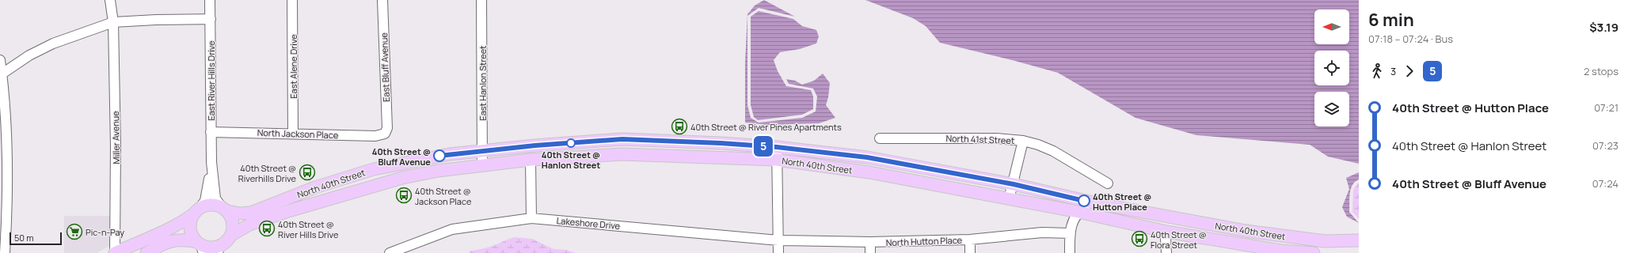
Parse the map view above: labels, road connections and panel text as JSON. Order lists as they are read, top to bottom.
{
  "streets": {
    "main road": ["North 40th Street"],
    "street": [
      "East Alene Drive",
      "East Bluff Avenue",
      "East River Hills Drive",
      "East Hanlon Street",
      "North Jackson Place",
      "Miller Avenue",
      "North 41st Street",
      "Lakeshore Drive",
      "North Hutton Place"
    ]
  },
  "crossings": [
    ["East Alene Drive", "North Jackson Place"],
    ["East Bluff Avenue", "North Jackson Place"],
    ["East River Hills Drive", "North Jackson Place"],
    ["East River Hills Drive", "North 40th Street"],
    ["East Hanlon Street", "North 40th Street"],
    ["Lakeshore Drive", "North Hutton Place"]
  ],
  "places": {
    "bus stop": [
      "40th Street @ River Pines Apartments",
      "40th Street @ Riverhills Drive",
      "40th Street @ Jackson Place",
      "40th Street @ River Hills Drive",
      "40th Street @ Flora Street"
    ],
    "other": ["40th Street @ Hanlon Street", "40th Street @ Bluff Avenue", "40th Street @ Hutton Place"],
    "supermarket": ["Pic-n-Pay"]
  },
  "lines": ["bus line 5"],
  "scale_bar": "50 m",
  "north": "left",
  "page": {
    "on_map": "5",
    "heading": ["6 min", "07:18 – 07:24 · Bus", "$3.19"],
    "legs": ["3", "5", "2 stops"],
    "list": [
      {
        "name": "40th Street @ Hutton Place",
        "value": "07:21"
      },
      {
        "name": "40th Street @ Hanlon Street",
        "value": "07:23"
      },
      {
        "name": "40th Street @ Bluff Avenue",
        "value": "07:24"
      }
    ],
    "scale": "50 m"
  }
}
